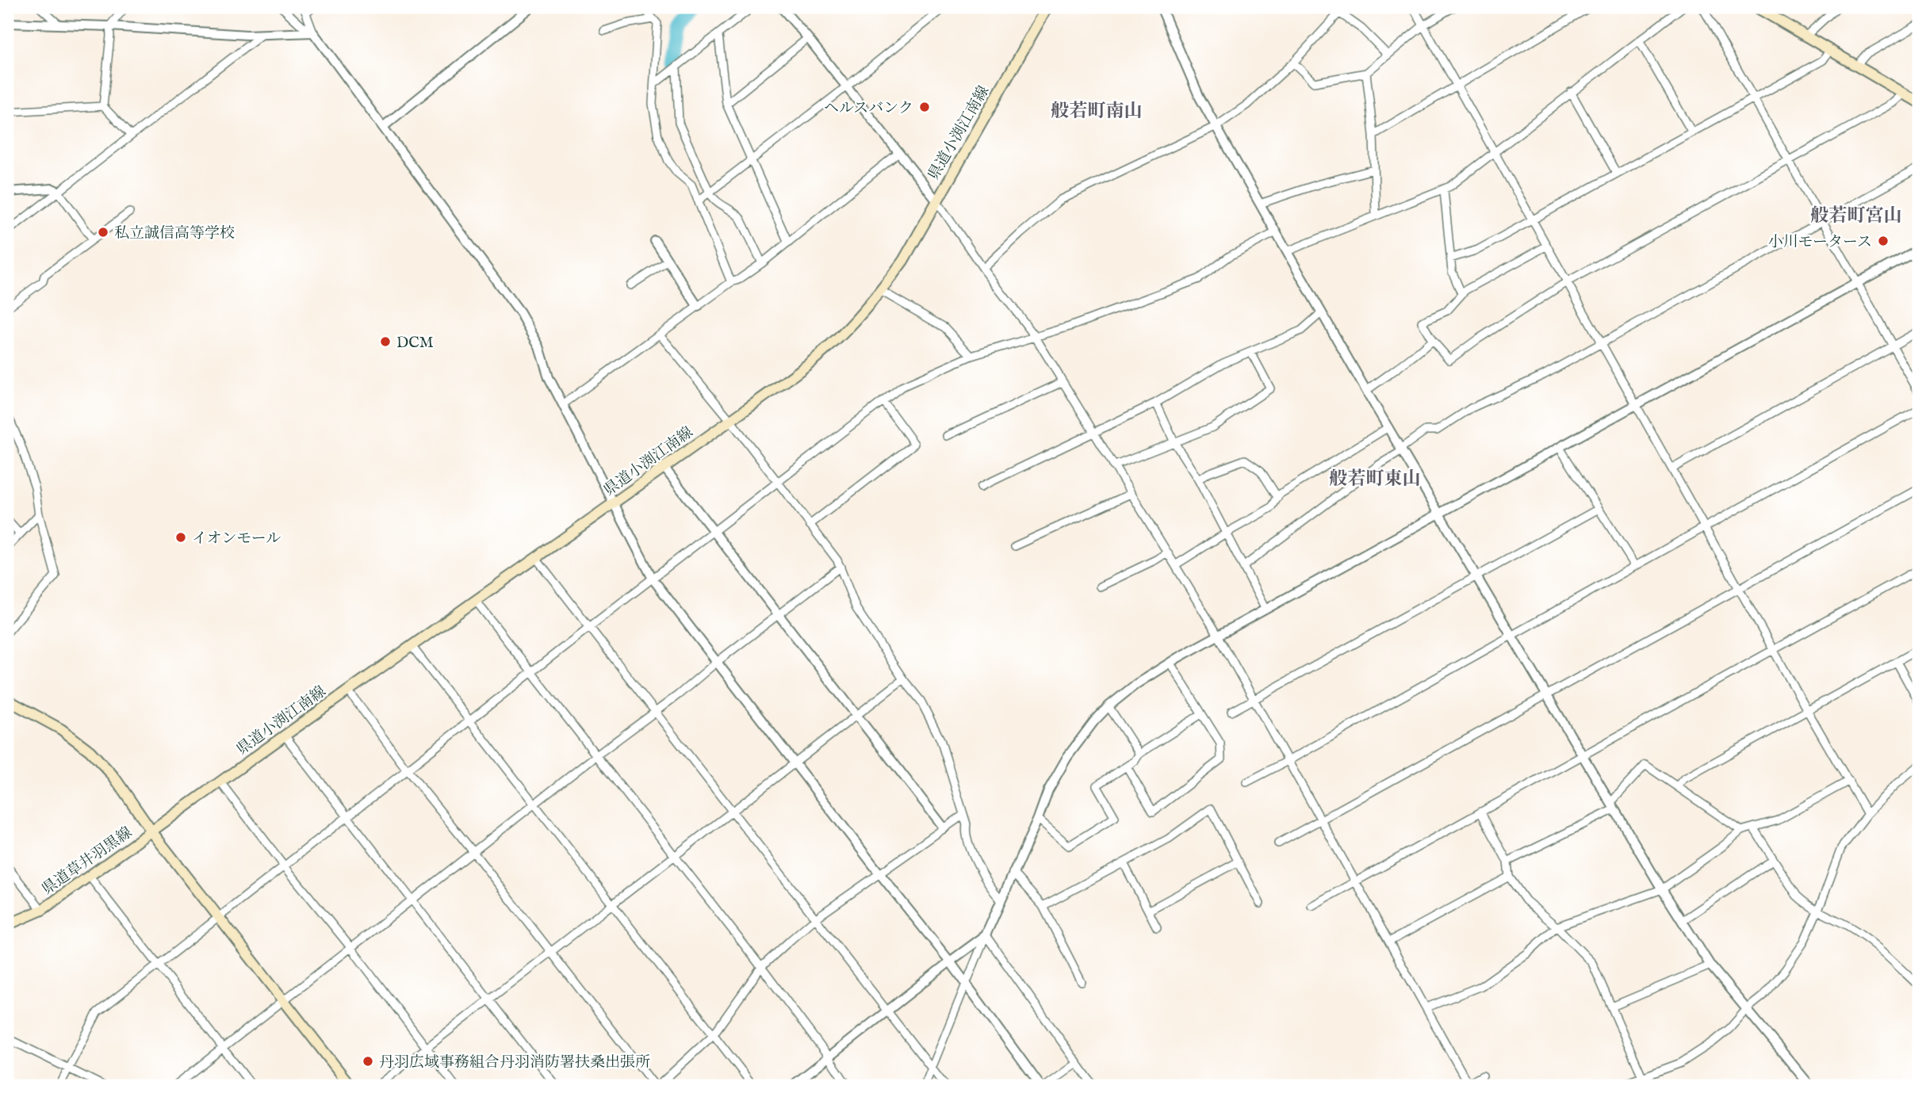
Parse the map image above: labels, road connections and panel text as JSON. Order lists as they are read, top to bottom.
{
  "streets": {
    "main road": ["県道小渕江南線", "県道草井羽黒線"]
  },
  "crossings": [
    ["県道小渕江南線", "県道草井羽黒線"]
  ],
  "districts": ["般若町南山", "般若町宮山", "般若町東山"],
  "places": [
    "ヘルスバンク",
    "私立誠信高等学校",
    "小川モータース",
    "DCM",
    "イオンモール",
    "丹羽広域事務組合丹羽消防署扶桑出張所"
  ]
}
